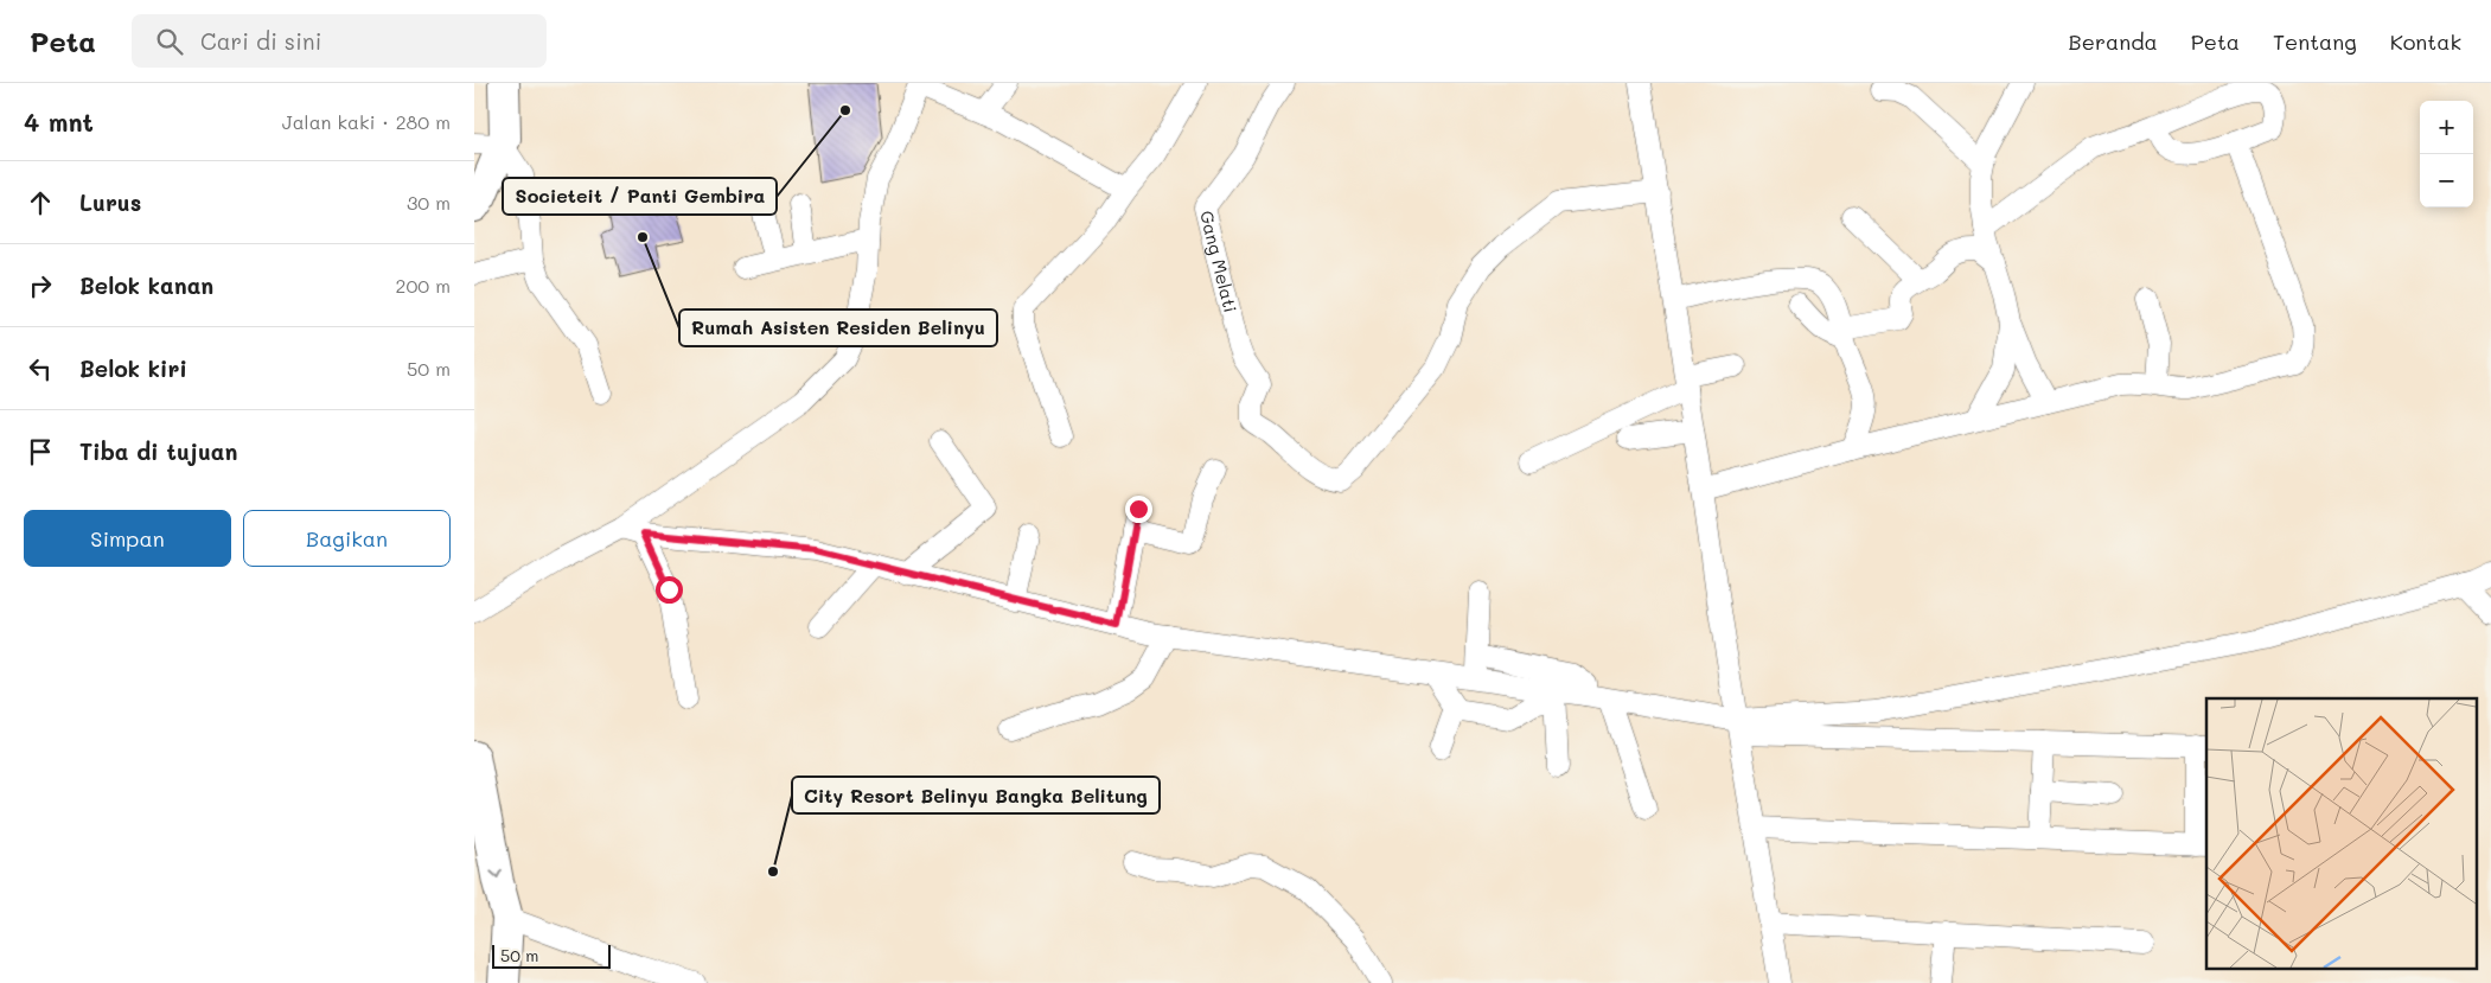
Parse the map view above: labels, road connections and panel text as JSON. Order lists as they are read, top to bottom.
{
  "streets": {
    "street": ["Gang Melati"]
  },
  "places": ["Societeit / Panti Gembira", "Rumah Asisten Residen Belinyu", "City Resort Belinyu Bangka Belitung"],
  "scale_bar": "50 m",
  "page": {
    "header": "Peta",
    "search": "Cari di sini",
    "nav": [
      "Beranda",
      "Peta",
      "Tentang",
      "Kontak"
    ],
    "heading": ["4 mnt", "Jalan kaki · 280 m"],
    "map_buttons": ["+", "−"],
    "list": [
      ["Lurus", "30 m"],
      ["Belok kanan", "200 m"],
      ["Belok kiri", "50 m"],
      "Tiba di tujuan"
    ],
    "buttons": ["Simpan", "Bagikan"],
    "scale": "50 m"
  }
}
